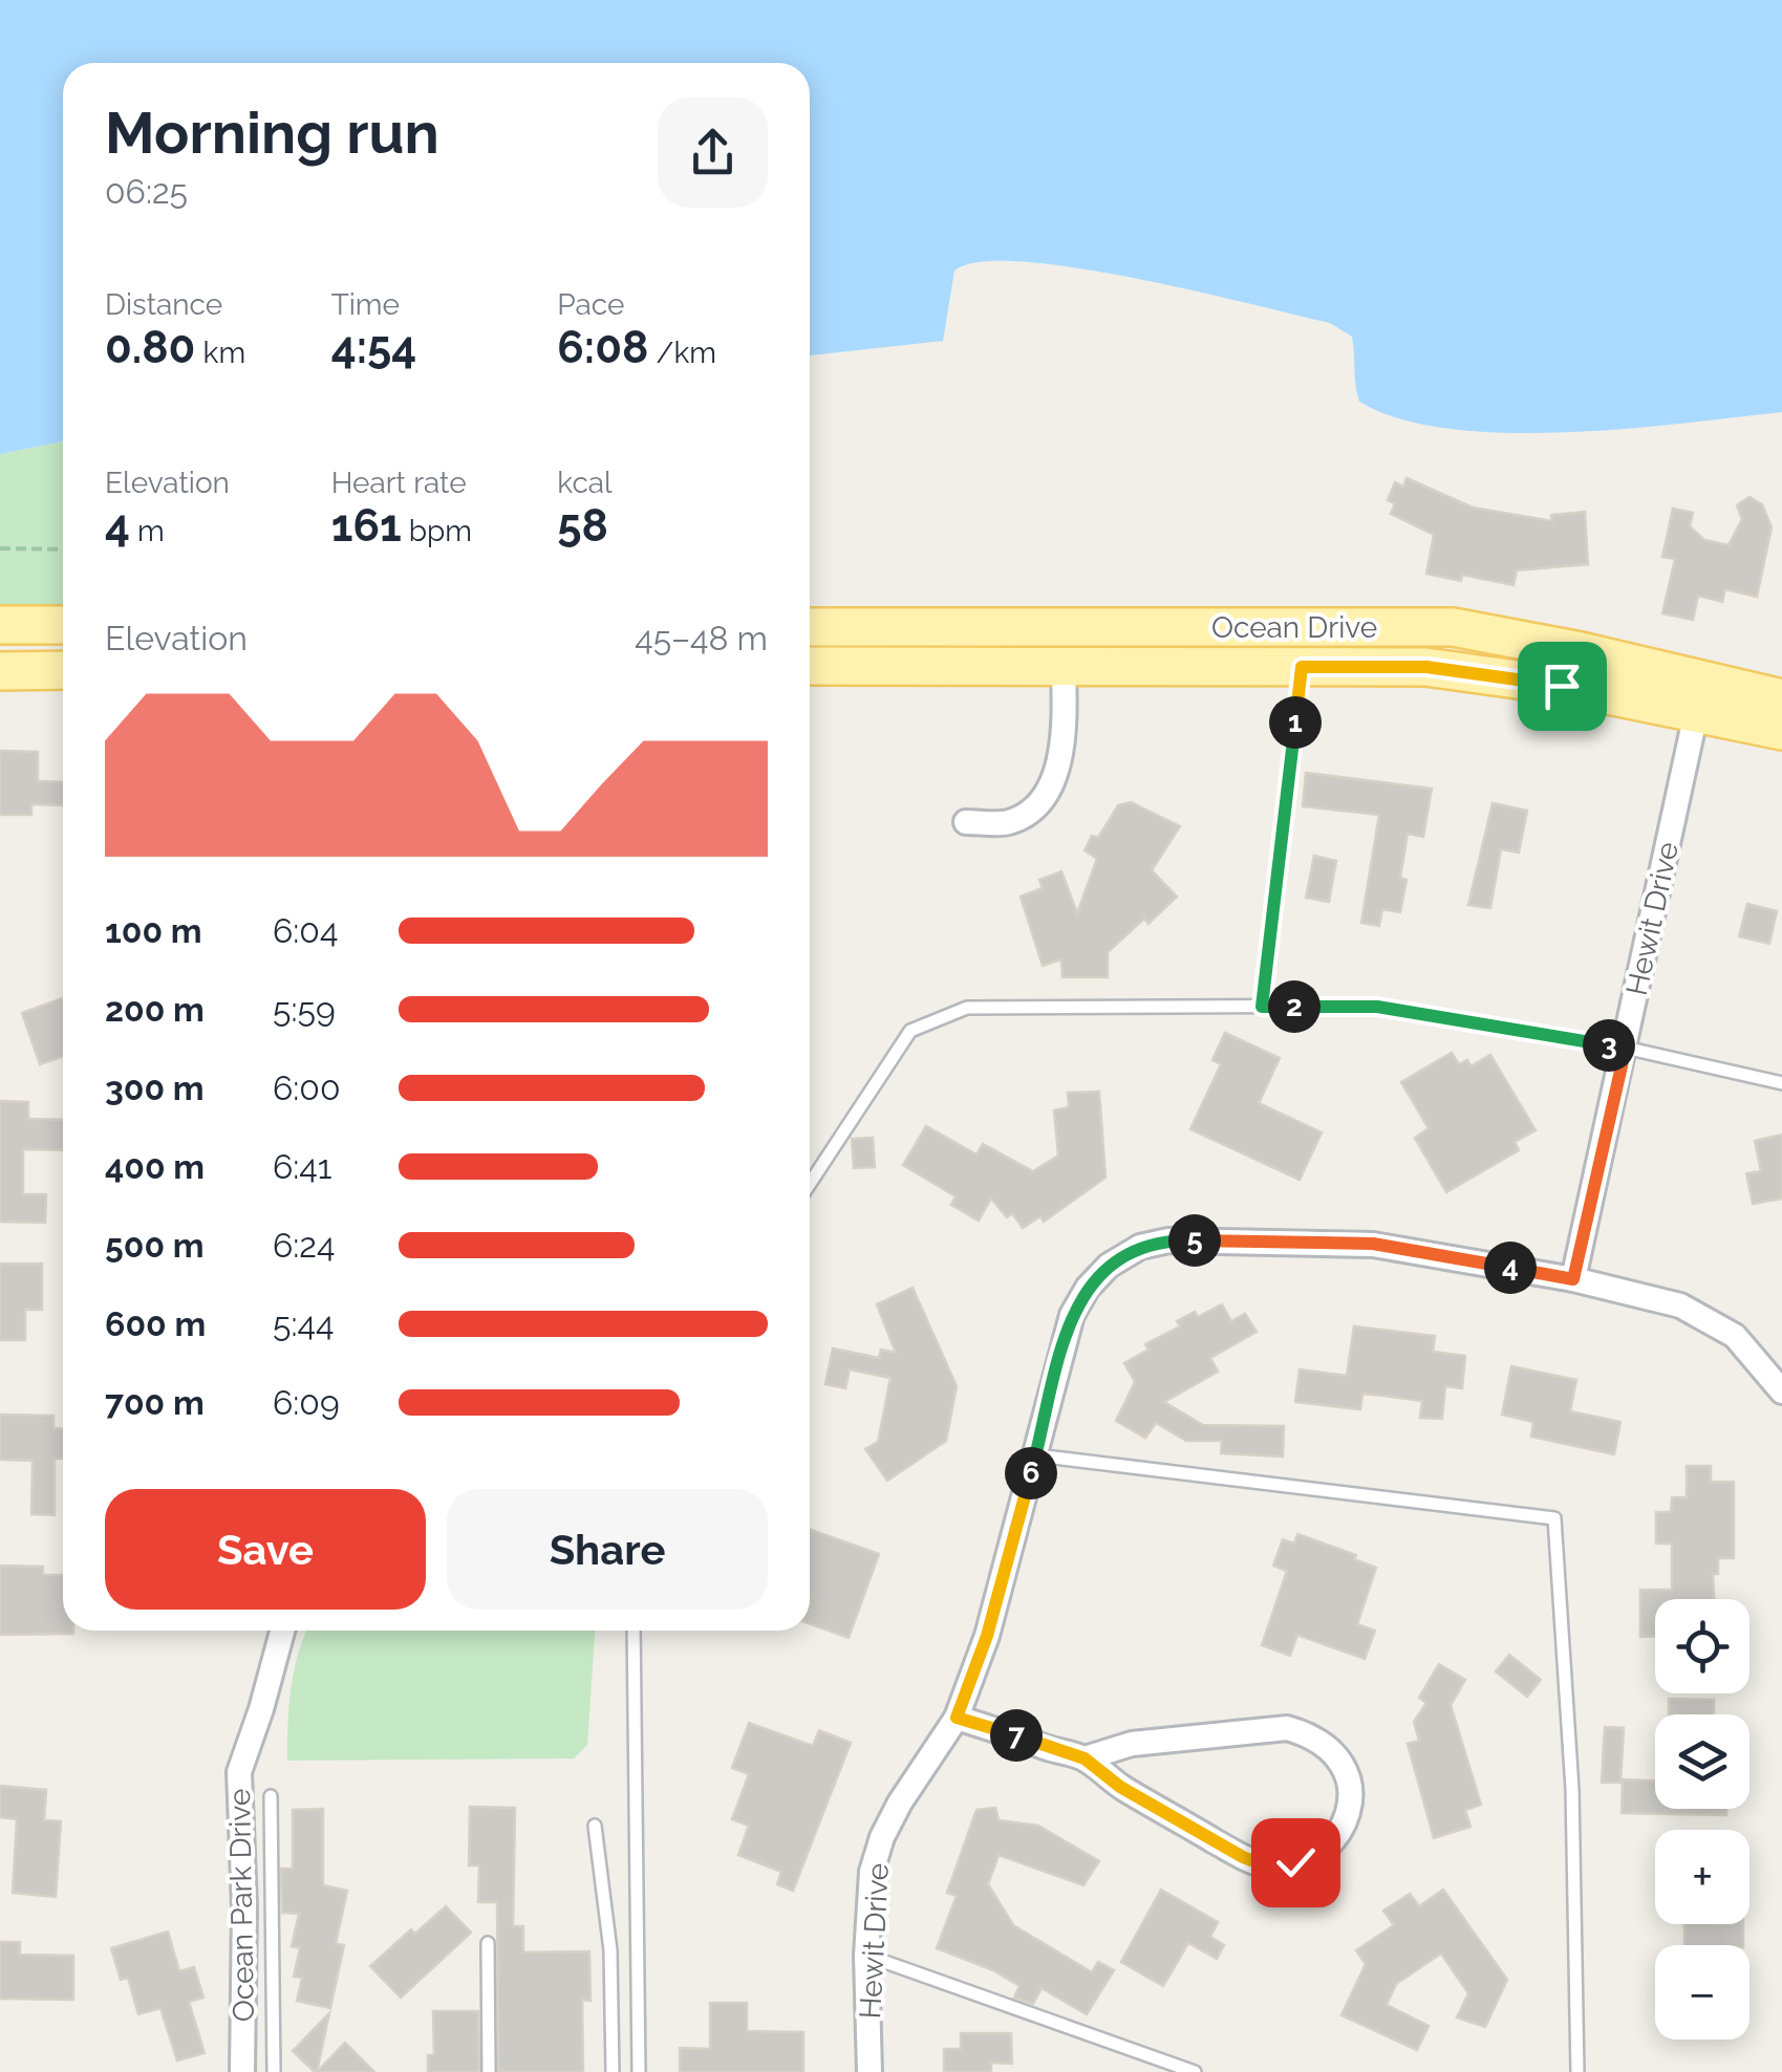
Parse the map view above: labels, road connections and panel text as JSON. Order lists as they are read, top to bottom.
{
  "streets": {
    "main road": ["Ocean Drive"],
    "street": ["Hewit Drive", "Ocean Park Drive"]
  },
  "crossings": [
    ["Ocean Drive", "Hewit Drive"]
  ],
  "page": {
    "heading": ["Morning run", "06:25"],
    "stats": [
      ["Distance", "0.80 km"],
      ["Time", "4:54"],
      ["Pace", "6:08 /km"],
      ["Elevation", "4 m"],
      ["Heart rate", "161 bpm"],
      ["kcal", "58"]
    ],
    "chart": ["Elevation", "45–48 m"],
    "pins": [
      "1",
      "2",
      "3",
      "5",
      "4",
      "6",
      "7"
    ],
    "list": [
      {
        "name": "100 m",
        "note": "6:04"
      },
      {
        "name": "200 m",
        "note": "5:59"
      },
      {
        "name": "300 m",
        "note": "6:00"
      },
      {
        "name": "400 m",
        "note": "6:41"
      },
      {
        "name": "500 m",
        "note": "6:24"
      },
      {
        "name": "600 m",
        "note": "5:44"
      },
      {
        "name": "700 m",
        "note": "6:09"
      }
    ],
    "buttons": ["Save", "Share"],
    "map_buttons": ["+", "−"]
  }
}
